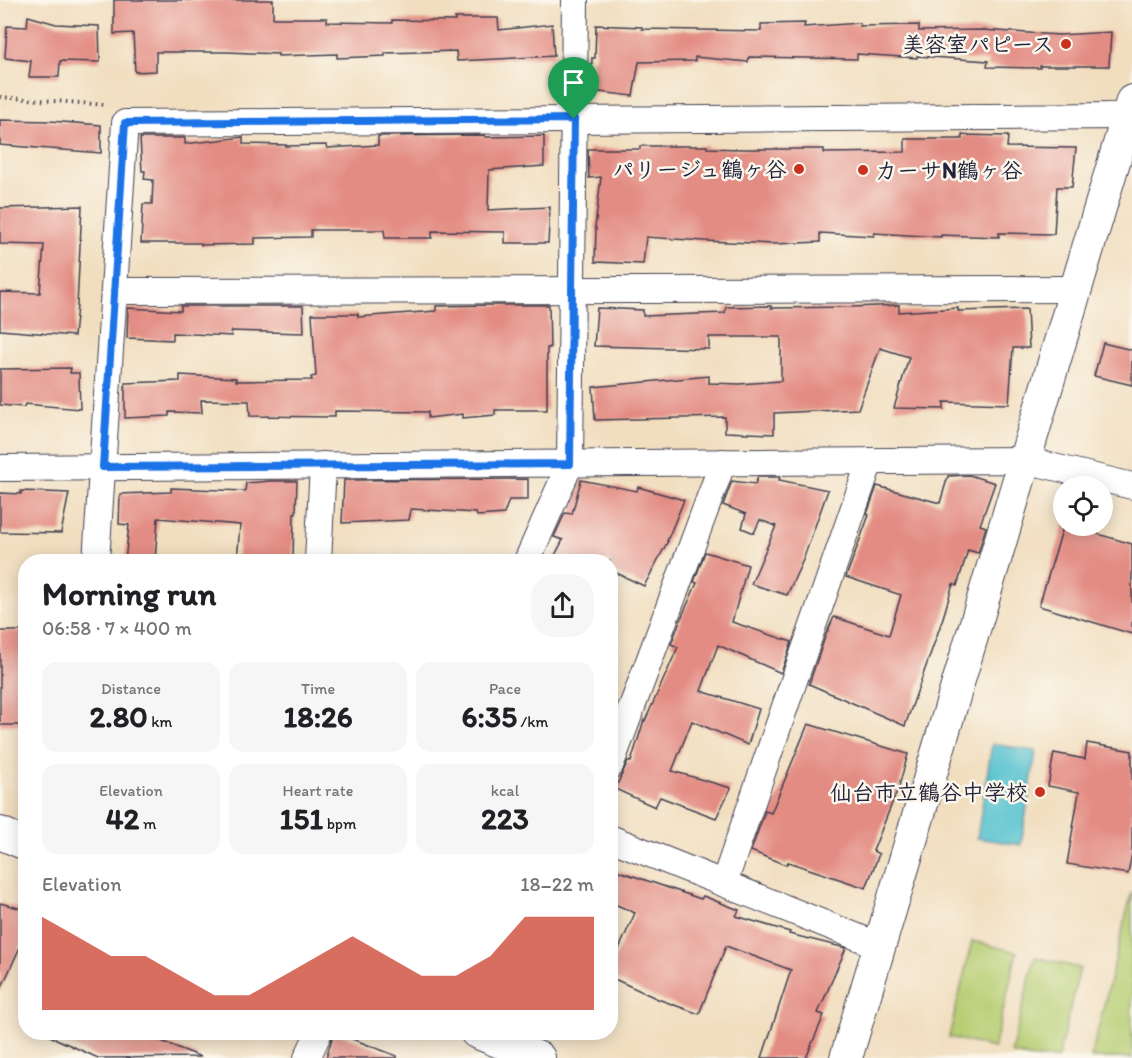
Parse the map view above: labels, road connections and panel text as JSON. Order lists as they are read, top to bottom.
{
  "places": [
    "美容室パピース",
    "パリージュ鶴ヶ谷",
    "カーサN鶴ヶ谷",
    "仙台市立鶴谷中学校"
  ],
  "page": {
    "heading": ["Morning run", "06:58 · 7 × 400 m"],
    "stats": [
      ["Distance", "2.80 km"],
      ["Time", "18:26"],
      ["Pace", "6:35 /km"],
      ["Elevation", "42 m"],
      ["Heart rate", "151 bpm"],
      ["kcal", "223"]
    ],
    "chart": ["Elevation", "18–22 m"]
  }
}
